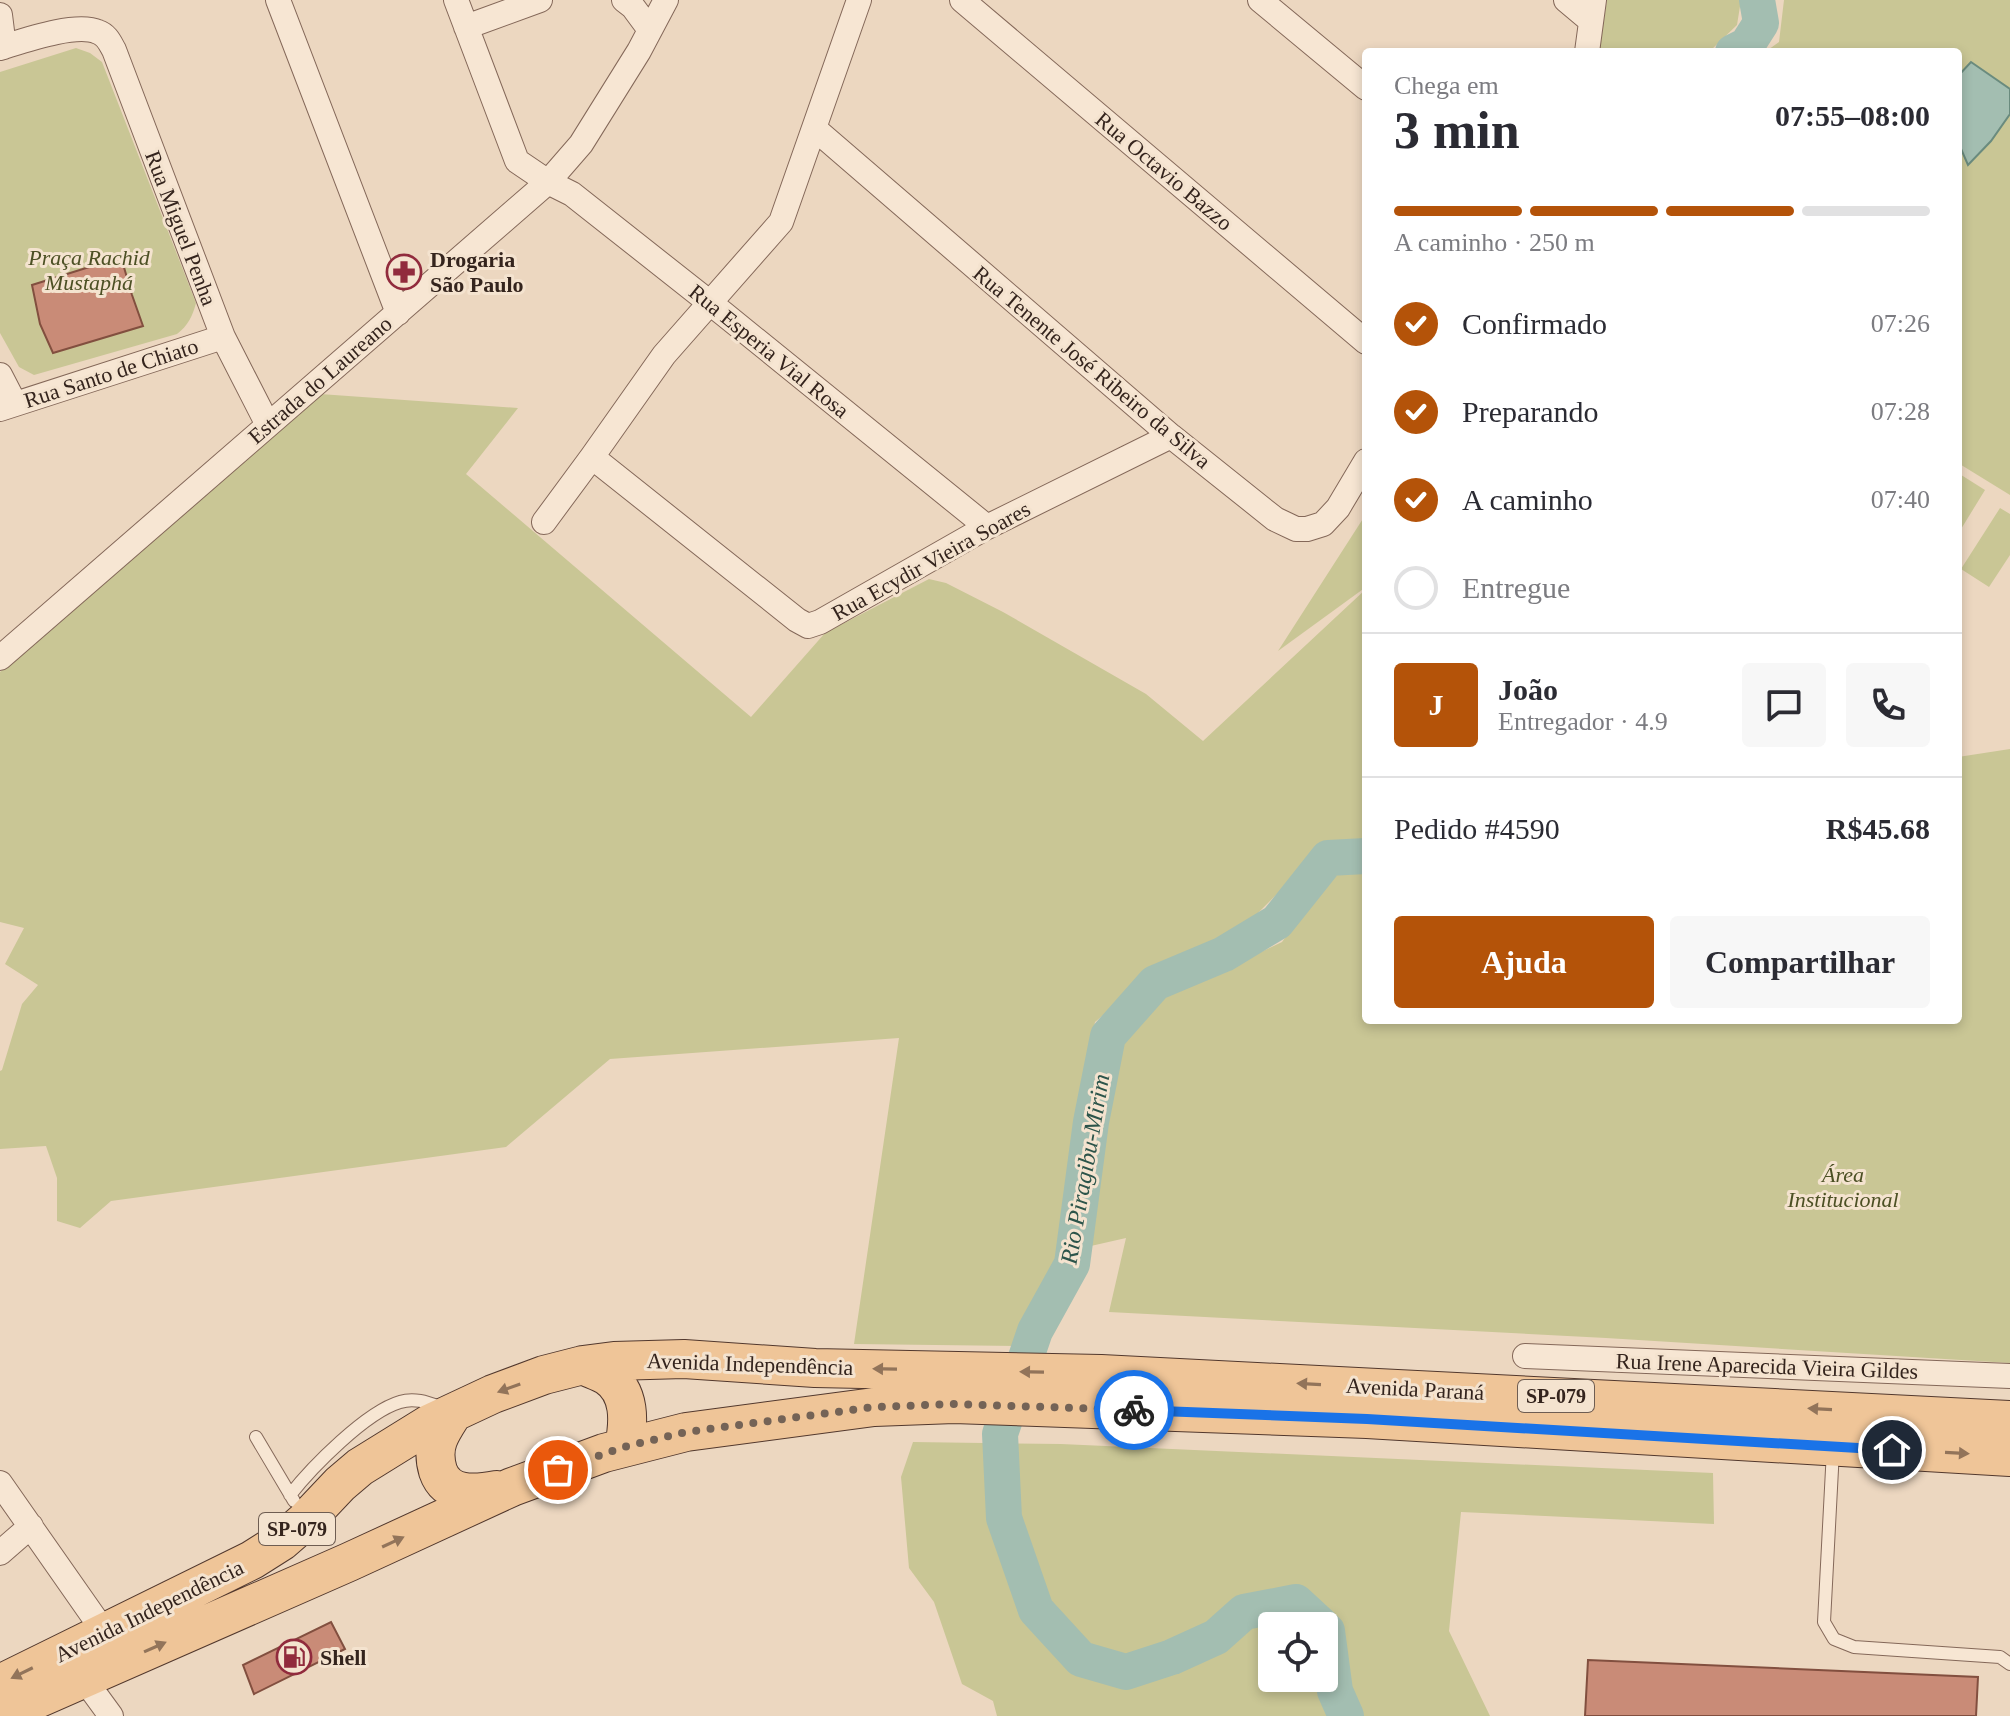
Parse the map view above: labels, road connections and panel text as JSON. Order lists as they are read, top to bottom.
{
  "streets": {
    "main road": ["Avenida Independência", "Avenida Paraná", "SP-079"],
    "street": [
      "Rua Octavio Bazzo",
      "Rua Miguel Penha",
      "Rua Esperia Vial Rosa",
      "Rua Tenente José Ribeiro da Silva",
      "Rua Santo de Chiato",
      "Estrada do Laureano",
      "Rua Ecydir Vieira Soares",
      "Rua Irene Aparecida Vieira Gildes"
    ]
  },
  "crossings": [
    ["Rua Miguel Penha", "Rua Santo de Chiato"],
    ["Rua Miguel Penha", "Estrada do Laureano"],
    ["Rua Esperia Vial Rosa", "Estrada do Laureano"],
    ["Rua Esperia Vial Rosa", "Rua Ecydir Vieira Soares"],
    ["Rua Tenente José Ribeiro da Silva", "Rua Ecydir Vieira Soares"],
    ["Avenida Independência", "Avenida Paraná"]
  ],
  "water": ["Rio Piragibu-Mirim"],
  "parks": ["Praça Rachid Mustaphá", "Área Institucional"],
  "places": {
    "pharmacy": ["Drogaria São Paulo"],
    "fuel station": ["Shell"]
  },
  "page": {
    "heading": ["3 min", "Chega em", "07:55–08:00"],
    "panel": [
      "João",
      "Entregador · 4.9",
      "Pedido #4590",
      "R$45.68"
    ],
    "bar": "A caminho · 250 m",
    "list": [
      ["Confirmado", "07:26"],
      ["Preparando", "07:28"],
      ["A caminho", "07:40"],
      "Entregue"
    ],
    "round": "J",
    "buttons": ["Ajuda", "Compartilhar"]
  }
}
